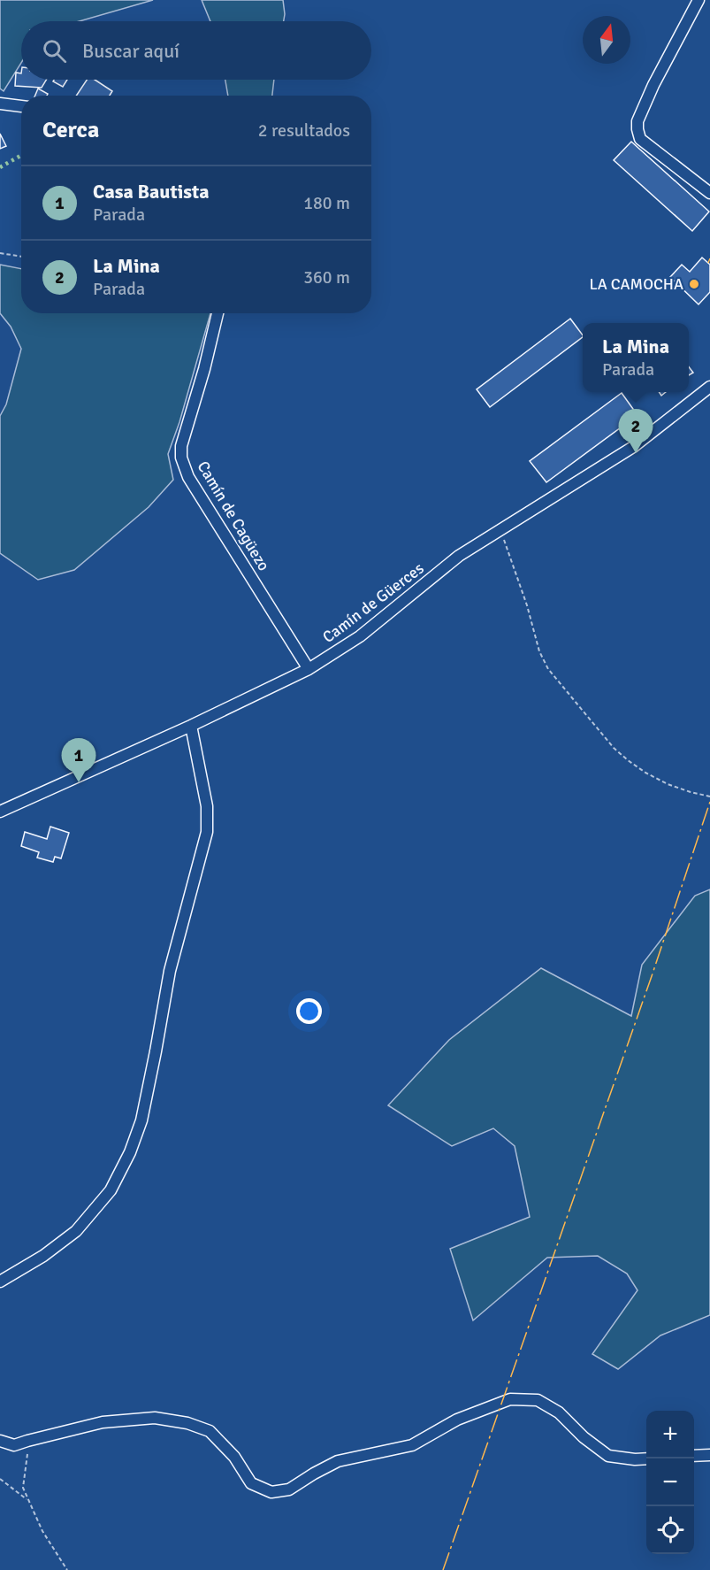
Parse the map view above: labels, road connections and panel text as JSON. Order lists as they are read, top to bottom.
{
  "streets": {
    "street": ["Camín de Cagüezo", "Camín de Güerces"]
  },
  "crossings": [
    ["Camín de Cagüezo", "Camín de Güerces"]
  ],
  "places": ["LA CAMOCHA"],
  "north": "top",
  "page": {
    "search": "Buscar aquí",
    "heading": ["Cerca", "2 resultados"],
    "list": [
      {
        "mark": "1",
        "name": "Casa Bautista",
        "note": "Parada",
        "value": "180 m"
      },
      {
        "mark": "2",
        "name": "La Mina",
        "note": "Parada",
        "value": "360 m"
      }
    ],
    "popup": ["La Mina", "Parada"],
    "pins": ["2", "1"],
    "map_buttons": ["+", "−"]
  }
}
